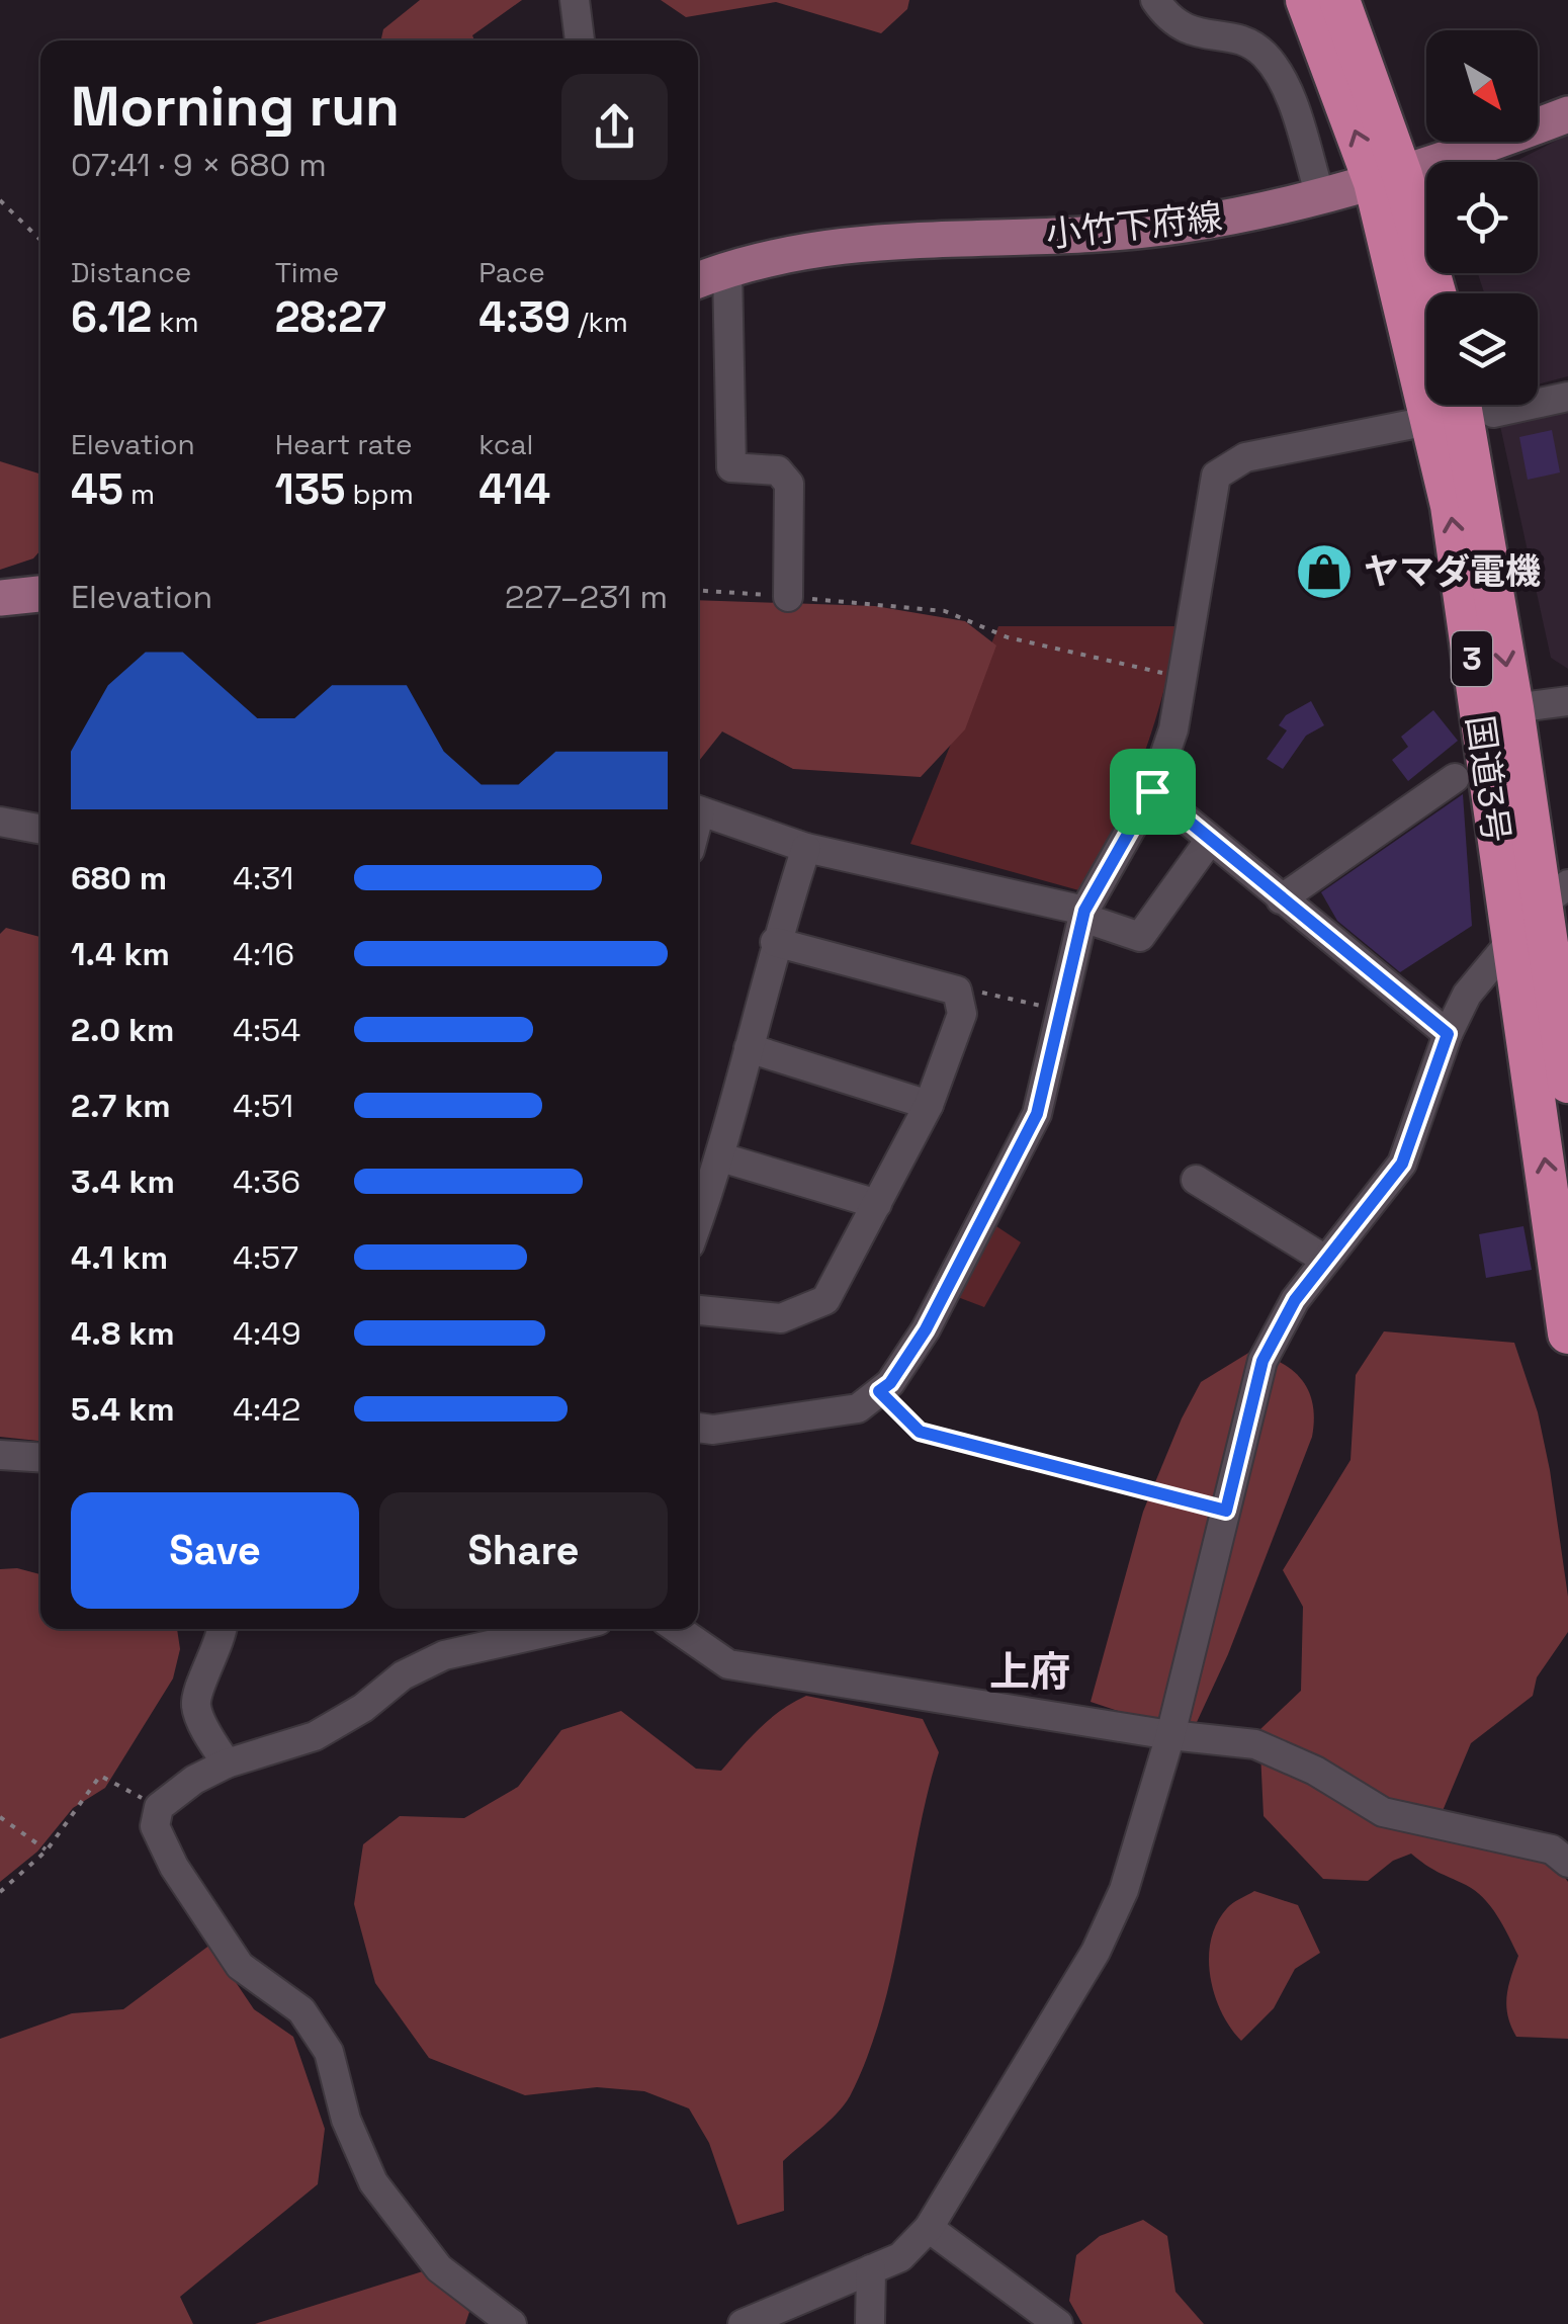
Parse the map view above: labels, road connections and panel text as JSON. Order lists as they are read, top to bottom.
{
  "streets": {
    "highway": ["3", "国道3号"],
    "main road": ["小竹下府線"]
  },
  "crossings": [
    ["小竹下府線", "国道3号"]
  ],
  "districts": ["上府"],
  "places": {
    "shop": ["ヤマダ電機"]
  },
  "north": "bottom right",
  "page": {
    "heading": ["Morning run", "07:41 · 9 × 680 m"],
    "stats": [
      ["Distance", "6.12 km"],
      ["Time", "28:27"],
      ["Pace", "4:39 /km"],
      ["Elevation", "45 m"],
      ["Heart rate", "135 bpm"],
      ["kcal", "414"]
    ],
    "chart": ["Elevation", "227–231 m"],
    "list": [
      {
        "name": "680 m",
        "note": "4:31"
      },
      {
        "name": "1.4 km",
        "note": "4:16"
      },
      {
        "name": "2.0 km",
        "note": "4:54"
      },
      {
        "name": "2.7 km",
        "note": "4:51"
      },
      {
        "name": "3.4 km",
        "note": "4:36"
      },
      {
        "name": "4.1 km",
        "note": "4:57"
      },
      {
        "name": "4.8 km",
        "note": "4:49"
      },
      {
        "name": "5.4 km",
        "note": "4:42"
      }
    ],
    "buttons": ["Save", "Share"]
  }
}
